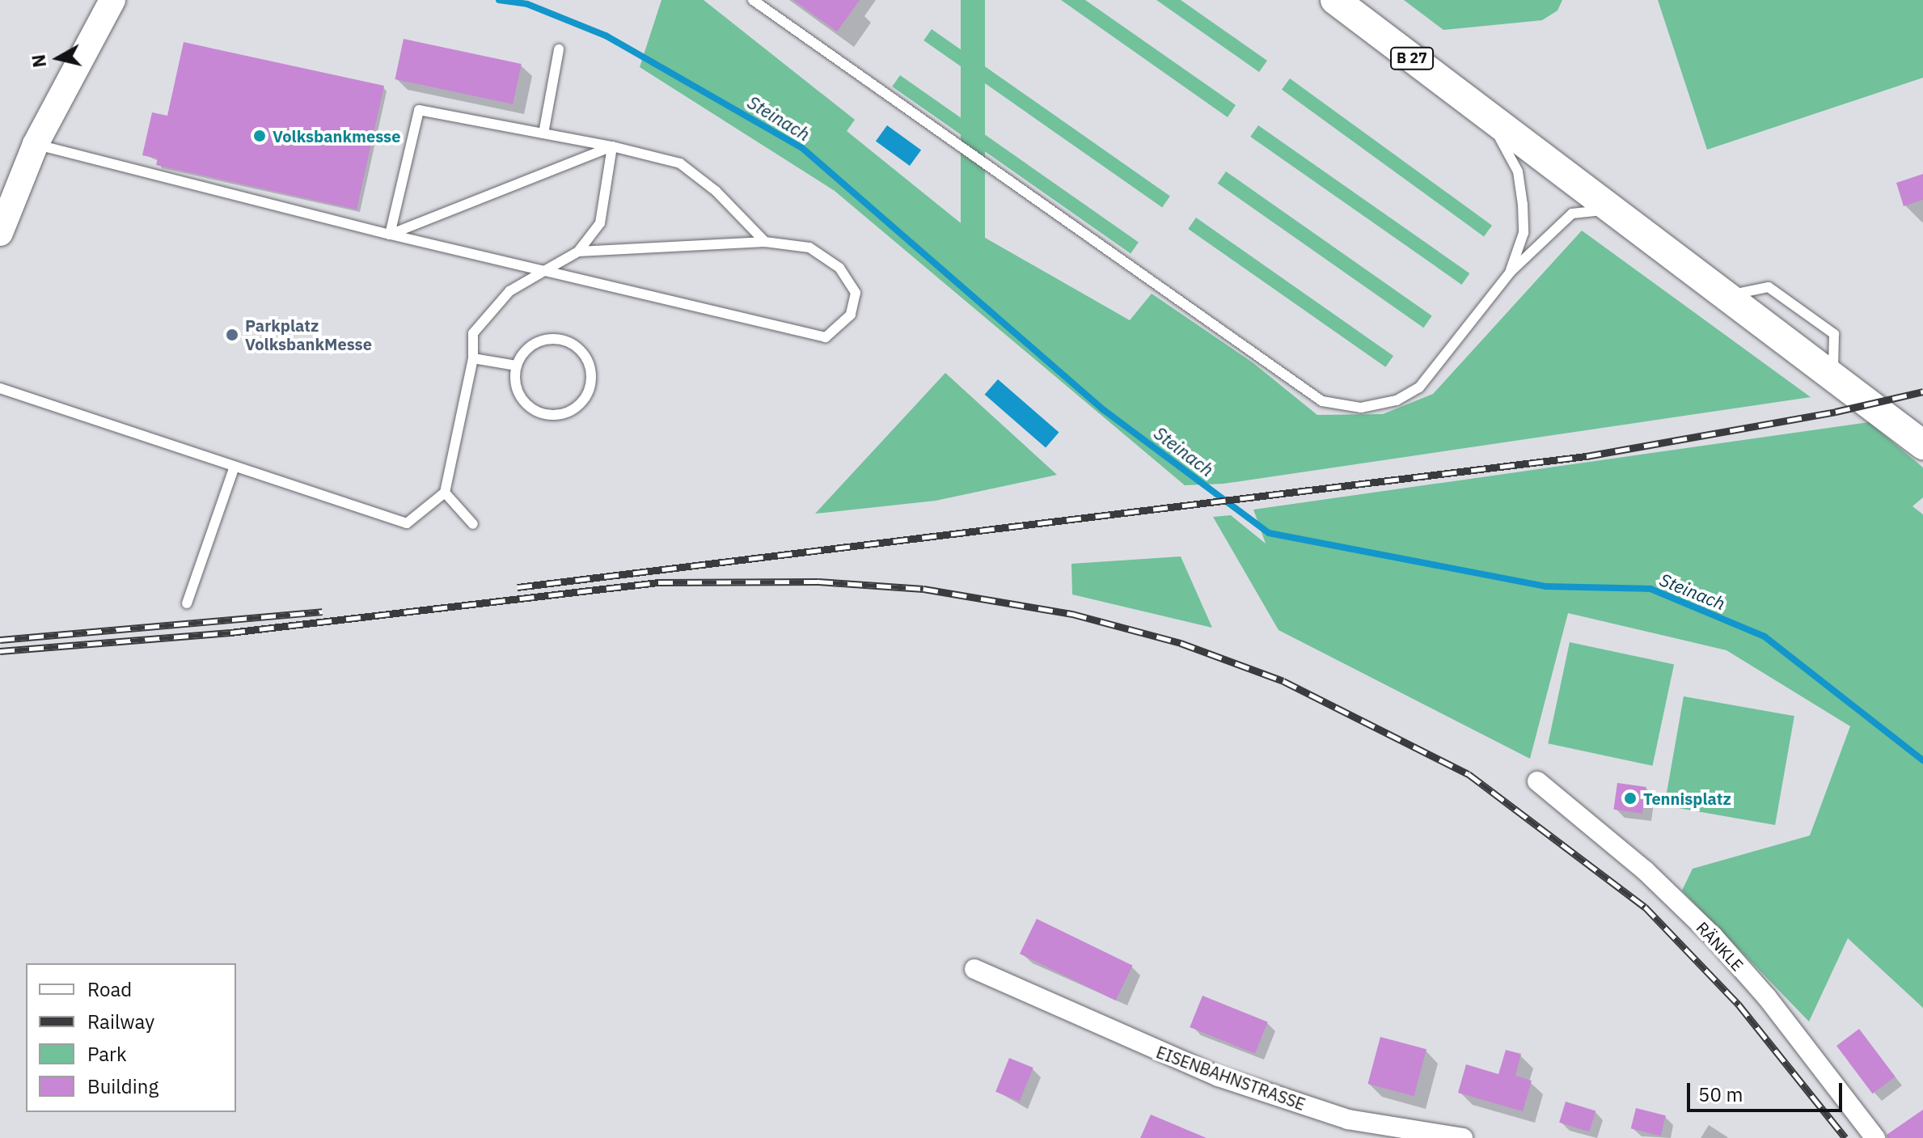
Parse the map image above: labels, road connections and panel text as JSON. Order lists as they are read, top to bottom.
{
  "streets": {
    "main road": ["B 27"],
    "street": ["RÄNKLE", "EISENBAHNSTRASSE"]
  },
  "water": ["Steinach"],
  "places": ["Volksbankmesse", "Parkplatz VolksbankMesse", "Tennisplatz"],
  "legend": [
    "Road",
    "Railway",
    "Park",
    "Building"
  ],
  "scale_bar": "50 m",
  "north": "left"
}
